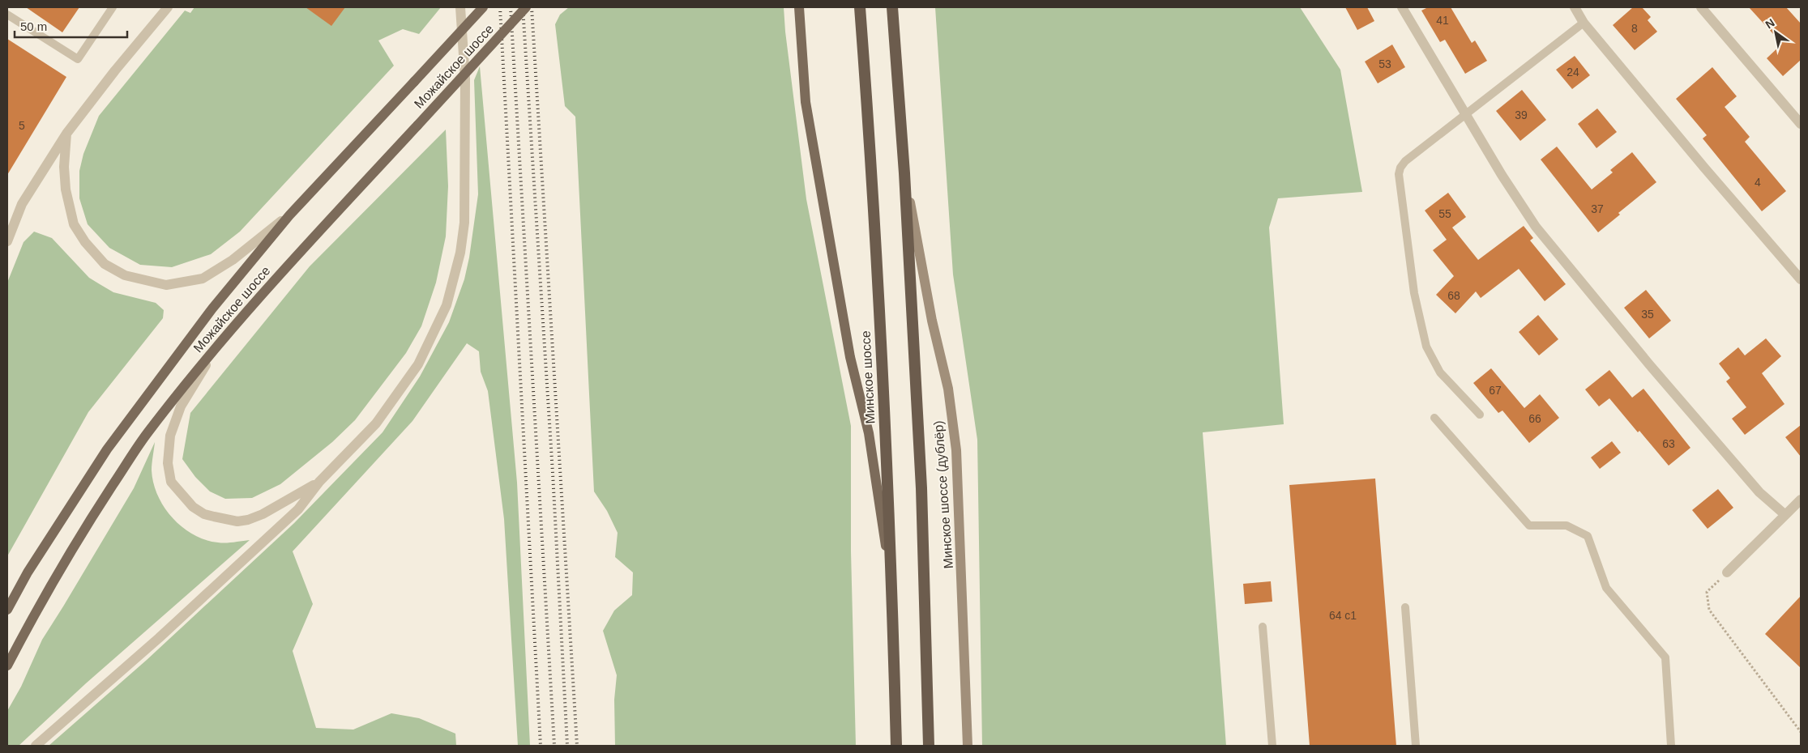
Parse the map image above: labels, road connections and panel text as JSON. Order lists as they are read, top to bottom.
{
  "streets": {
    "highway": ["Минское шоссе"],
    "main road": ["Можайское шоссе", "Минское шоссе (дублёр)"]
  },
  "house_numbers": [
    "41",
    "8",
    "53",
    "24",
    "39",
    "5",
    "4",
    "37",
    "55",
    "68",
    "35",
    "67",
    "66",
    "63",
    "64 с1"
  ],
  "scale_bar": "50 m",
  "north": "top left"
}
